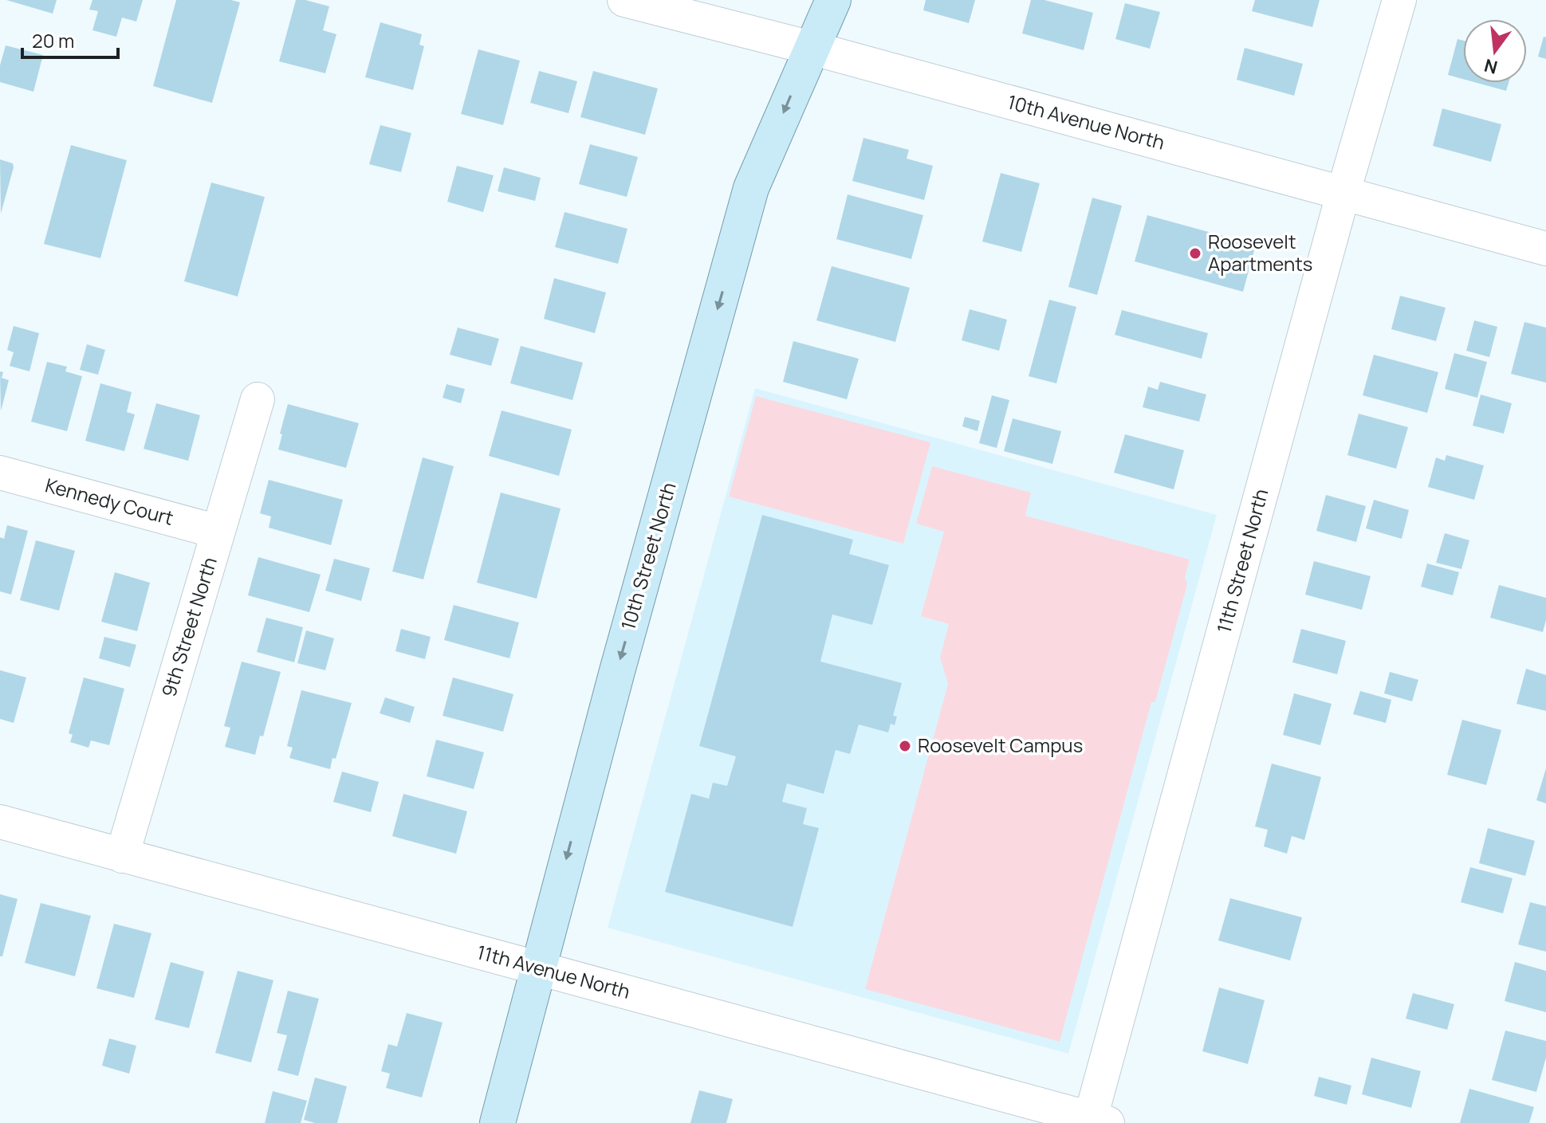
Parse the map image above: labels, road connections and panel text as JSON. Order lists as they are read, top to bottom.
{
  "streets": {
    "main road": ["10th Street North"],
    "street": [
      "10th Avenue North",
      "Kennedy Court",
      "11th Street North",
      "9th Street North",
      "11th Avenue North"
    ]
  },
  "crossings": [
    ["10th Avenue North", "10th Street North"],
    ["10th Avenue North", "11th Street North"],
    ["Kennedy Court", "9th Street North"],
    ["10th Street North", "11th Avenue North"],
    ["11th Street North", "11th Avenue North"],
    ["9th Street North", "11th Avenue North"]
  ],
  "one_way": ["10th Street North"],
  "places": ["Roosevelt Apartments", "Roosevelt Campus"],
  "scale_bar": "20 m",
  "north": "bottom"
}
